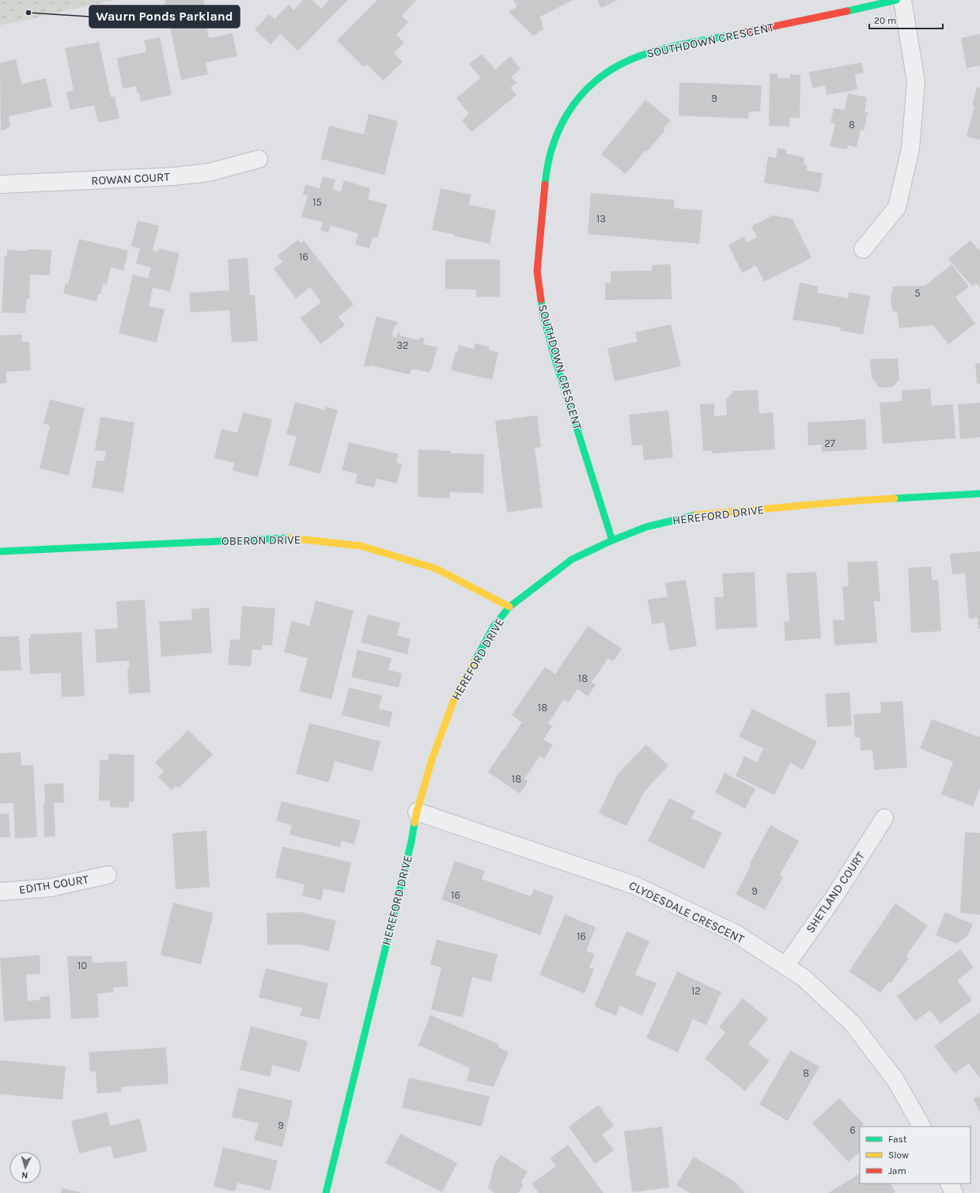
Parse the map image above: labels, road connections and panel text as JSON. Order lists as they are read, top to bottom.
{
  "streets": {
    "street": [
      "SOUTHDOWN CRESCENT",
      "ROWAN COURT",
      "HEREFORD DRIVE",
      "OBERON DRIVE",
      "EDITH COURT",
      "SHETLAND COURT",
      "CLYDESDALE CRESCENT"
    ]
  },
  "crossings": [
    ["SOUTHDOWN CRESCENT", "HEREFORD DRIVE"],
    ["HEREFORD DRIVE", "OBERON DRIVE"],
    ["HEREFORD DRIVE", "CLYDESDALE CRESCENT"],
    ["SHETLAND COURT", "CLYDESDALE CRESCENT"]
  ],
  "places": ["Waurn Ponds Parkland"],
  "house_numbers": [
    "9",
    "8",
    "15",
    "13",
    "16",
    "5",
    "32",
    "27",
    "18",
    "18",
    "18",
    "9",
    "16",
    "16",
    "10",
    "12",
    "8",
    "9",
    "6"
  ],
  "legend": ["Fast", "Slow", "Jam"],
  "scale_bar": "20 m",
  "north": "bottom"
}
